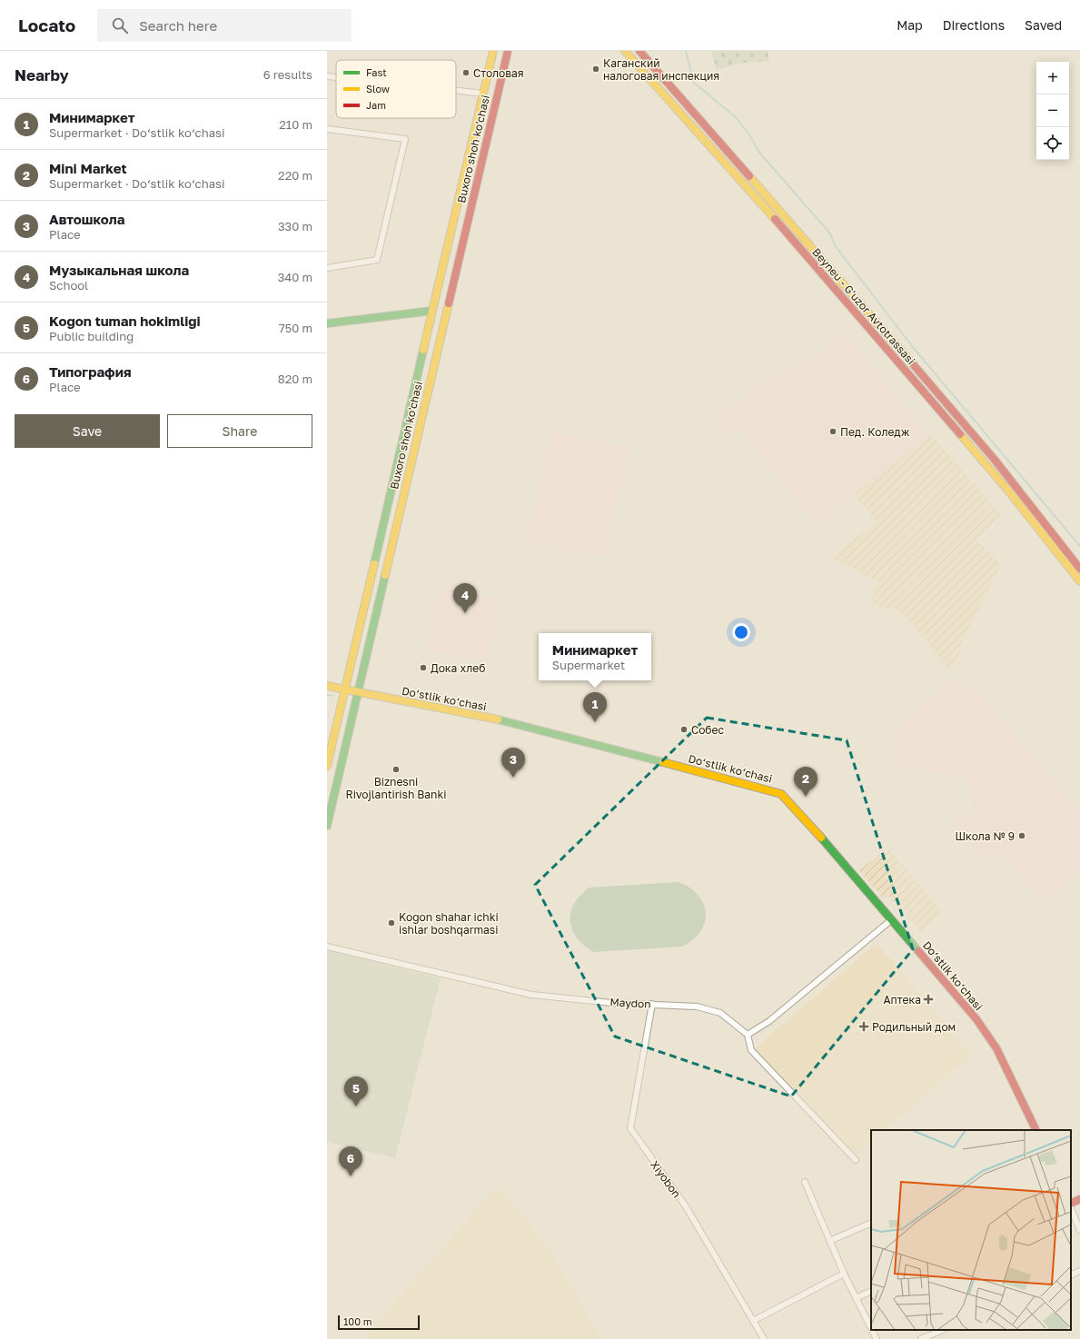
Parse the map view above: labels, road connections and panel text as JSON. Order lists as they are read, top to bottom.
{
  "streets": {
    "main road": ["Buxoro shoh ko'chasi", "Beyneu - G'uzor Avtotrassasi", "Do‘stlik ko‘chasi"],
    "street": ["Maydon", "Xiyobon"]
  },
  "crossings": [
    ["Buxoro shoh ko'chasi", "Do‘stlik ko‘chasi"],
    ["Maydon", "Xiyobon"]
  ],
  "places": {
    "other": [
      "Каганский налоговая инспекция",
      "Столовая",
      "Пед. Коледж",
      "Дока хлеб",
      "Собеc",
      "Biznesni Rivojlantirish Banki",
      "Школа № 9",
      "Kogon shahar ichki ishlar boshqarmasi"
    ],
    "health": ["Аптека", "Родильный дом"]
  },
  "legend": ["Fast", "Slow", "Jam"],
  "scale_bar": "100 m",
  "page": {
    "header": "Locato",
    "search": "Search here",
    "nav": ["Map", "Directions", "Saved"],
    "heading": ["Nearby", "6 results"],
    "map_buttons": ["+", "−"],
    "list": [
      {
        "mark": "1",
        "name": "Минимаркет",
        "note": "Supermarket · Do‘stlik ko‘chasi",
        "value": "210 m"
      },
      {
        "mark": "2",
        "name": "Mini Market",
        "note": "Supermarket · Do‘stlik ko‘chasi",
        "value": "220 m"
      },
      {
        "mark": "3",
        "name": "Автошкола",
        "note": "Place",
        "value": "330 m"
      },
      {
        "mark": "4",
        "name": "Музыкальная школа",
        "note": "School",
        "value": "340 m"
      },
      {
        "mark": "5",
        "name": "Kogon tuman hokimligi",
        "note": "Public building",
        "value": "750 m"
      },
      {
        "mark": "6",
        "name": "Типография",
        "note": "Place",
        "value": "820 m"
      }
    ],
    "buttons": ["Save", "Share"],
    "pins": [
      "4",
      "1",
      "3",
      "2",
      "5",
      "6"
    ],
    "popup": ["Минимаркет", "Supermarket"],
    "scale": "100 m"
  }
}
